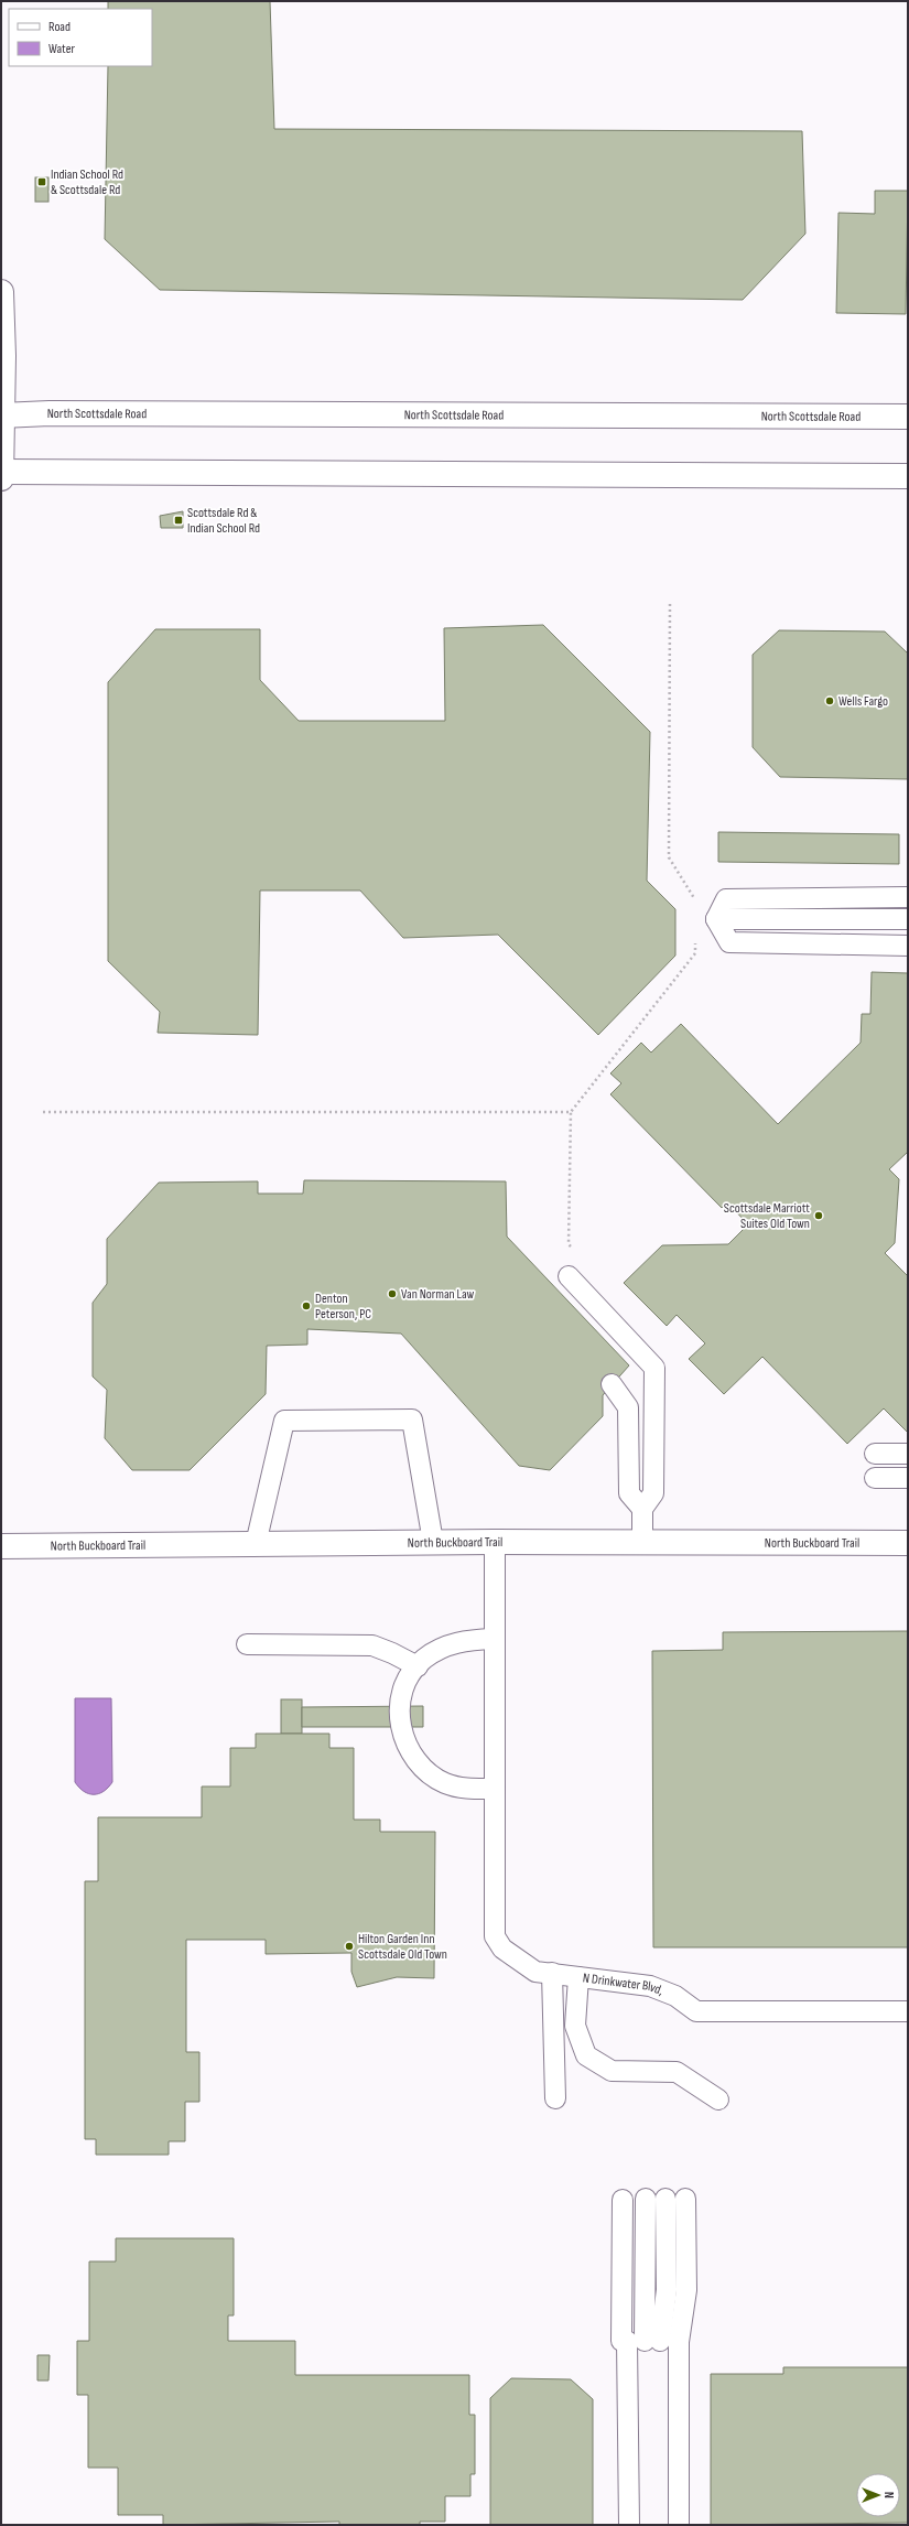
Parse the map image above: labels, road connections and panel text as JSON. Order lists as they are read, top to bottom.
{
  "streets": {
    "main road": ["North Scottsdale Road", "North Buckboard Trail"],
    "lane": ["N Drinkwater Blvd,"]
  },
  "crossings": [
    ["North Buckboard Trail", "N Drinkwater Blvd,"]
  ],
  "places": {
    "transit": ["Indian School Rd & Scottsdale Rd", "Scottsdale Rd & Indian School Rd"],
    "other": [
      "Wells Fargo",
      "Scottsdale Marriott Suites Old Town",
      "Van Norman Law",
      "Denton Peterson, PC",
      "Hilton Garden Inn Scottsdale Old Town"
    ]
  },
  "legend": ["Road", "Water"],
  "north": "right"
}
